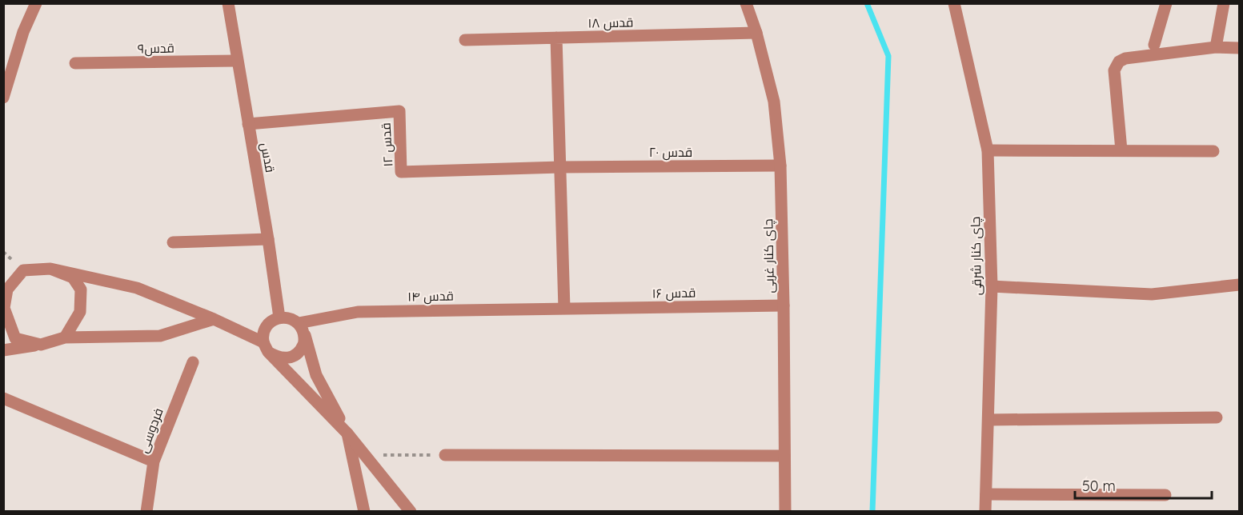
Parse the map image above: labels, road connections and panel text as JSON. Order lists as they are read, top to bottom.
{
  "streets": {
    "street": [
      "قدس ۱۸",
      "قدس۹",
      "قدس ۱۲",
      "قدس ۲۰",
      "قدس",
      "چای کنار غربی",
      "چای کنار شرقی",
      "قدس ۱۶",
      "قدس ۱۴",
      "فردوسی"
    ]
  },
  "crossings": [
    ["قدس ۱۸", "چای کنار غربی"],
    ["قدس۹", "قدس"],
    ["قدس ۱۲", "قدس ۲۰"],
    ["قدس ۱۲", "قدس"],
    ["قدس ۲۰", "چای کنار غربی"],
    ["قدس", "قدس ۱۴"],
    ["چای کنار غربی", "قدس ۱۶"],
    ["قدس ۱۶", "قدس ۱۴"]
  ],
  "scale_bar": "50 m"
}
